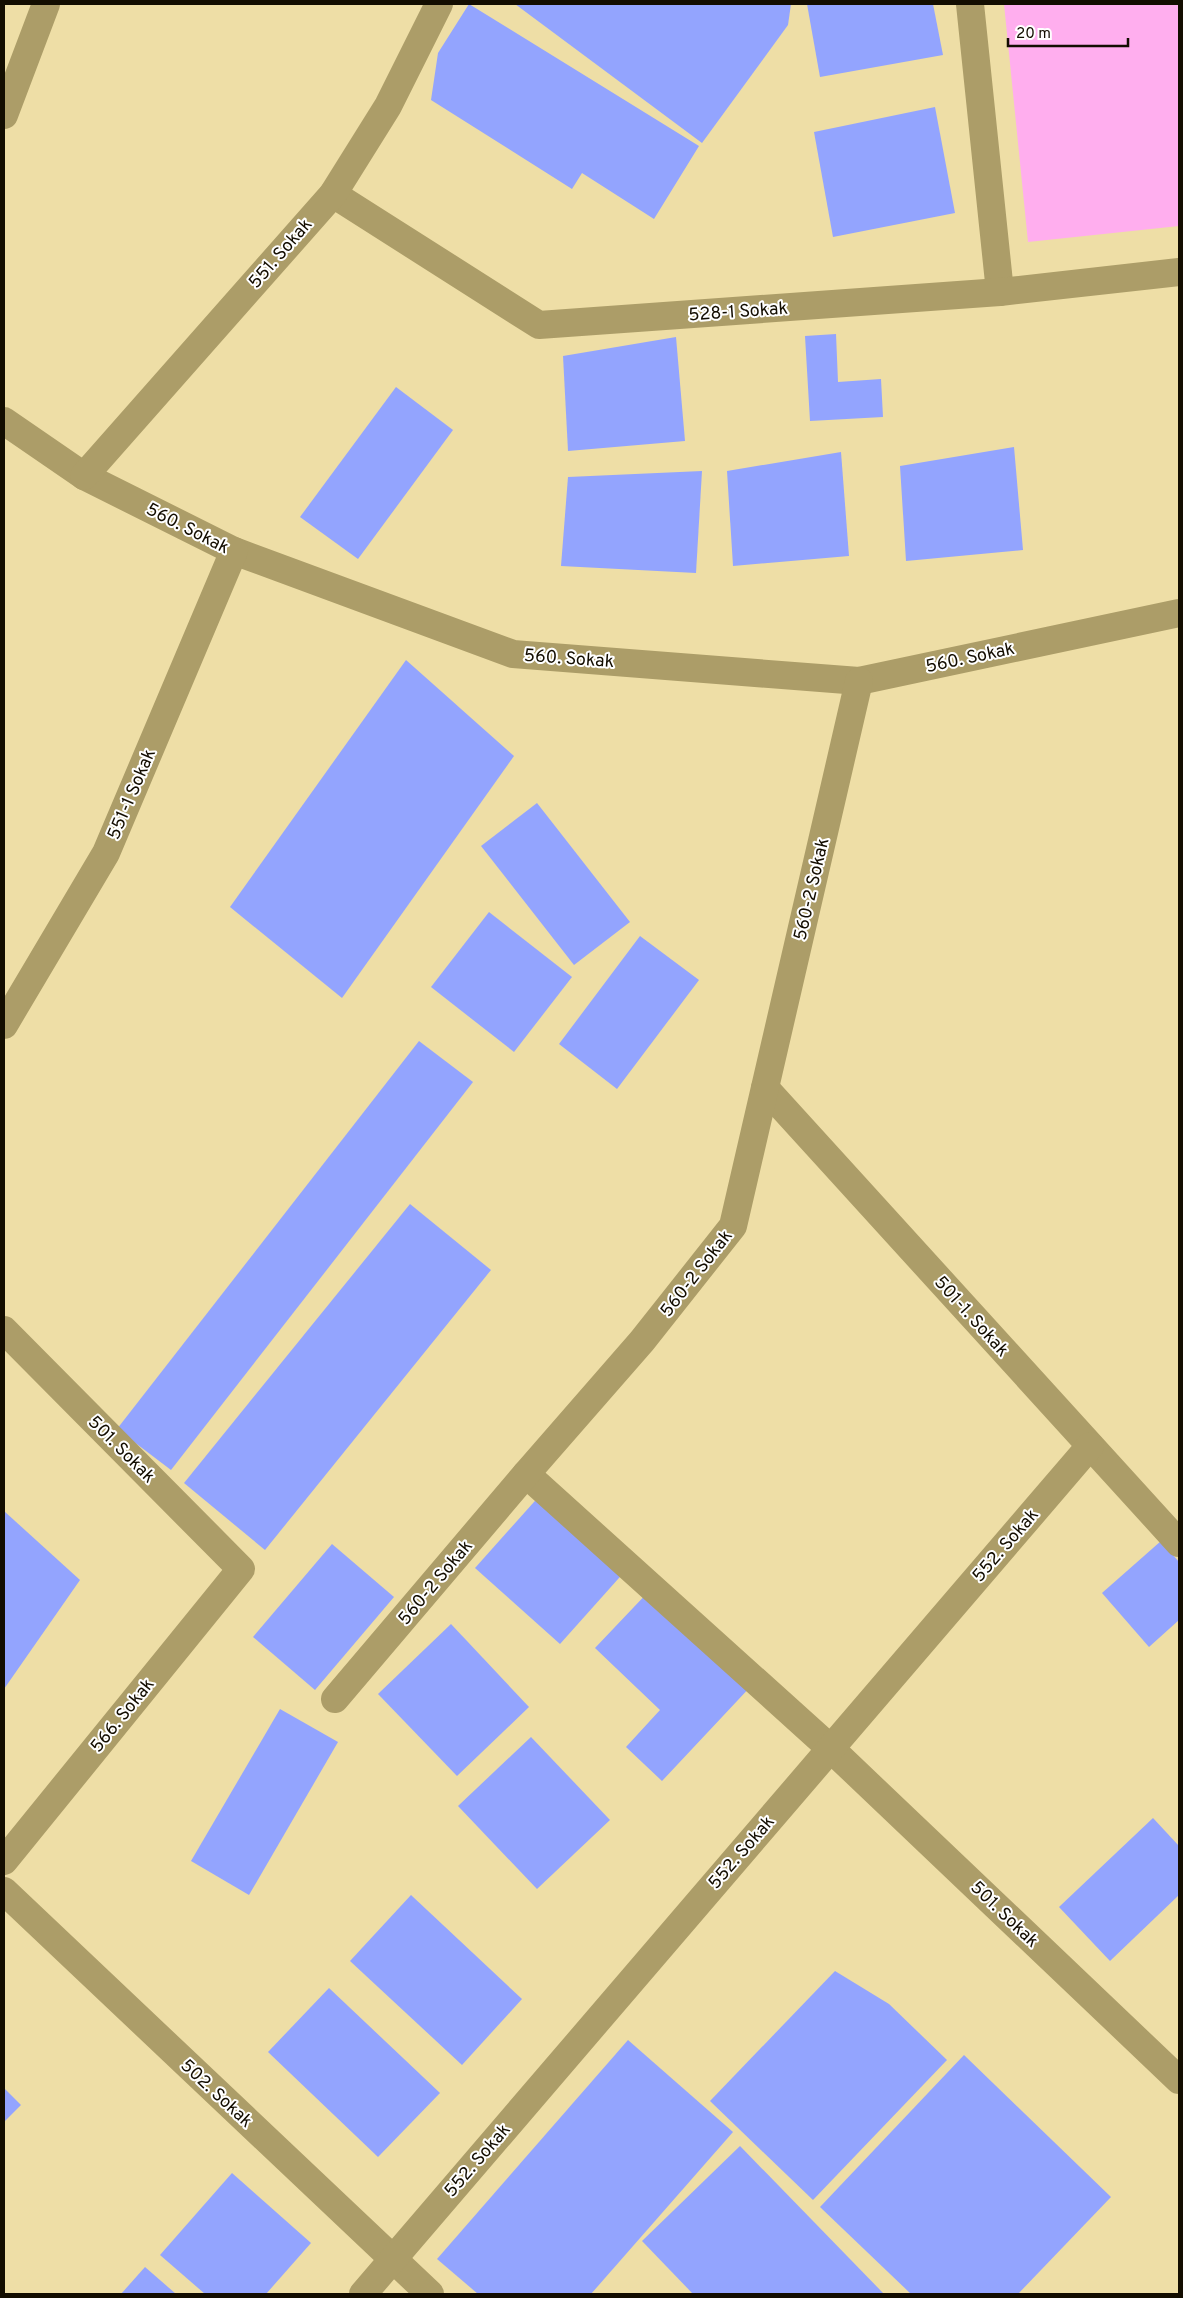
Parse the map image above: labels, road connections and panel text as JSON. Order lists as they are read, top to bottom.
{
  "streets": {
    "street": [
      "551. Sokak",
      "528-1 Sokak",
      "560. Sokak",
      "551-1 Sokak",
      "560-2 Sokak",
      "501-1. Sokak",
      "501. Sokak",
      "552. Sokak",
      "566. Sokak",
      "502. Sokak"
    ]
  },
  "crossings": [
    ["551. Sokak", "528-1 Sokak"],
    ["551. Sokak", "560. Sokak"],
    ["560. Sokak", "551-1 Sokak"],
    ["560. Sokak", "560-2 Sokak"],
    ["560-2 Sokak", "501-1. Sokak"],
    ["560-2 Sokak", "501. Sokak"],
    ["501-1. Sokak", "552. Sokak"],
    ["501. Sokak", "552. Sokak"],
    ["501. Sokak", "566. Sokak"],
    ["552. Sokak", "502. Sokak"]
  ],
  "scale_bar": "20 m"
}
